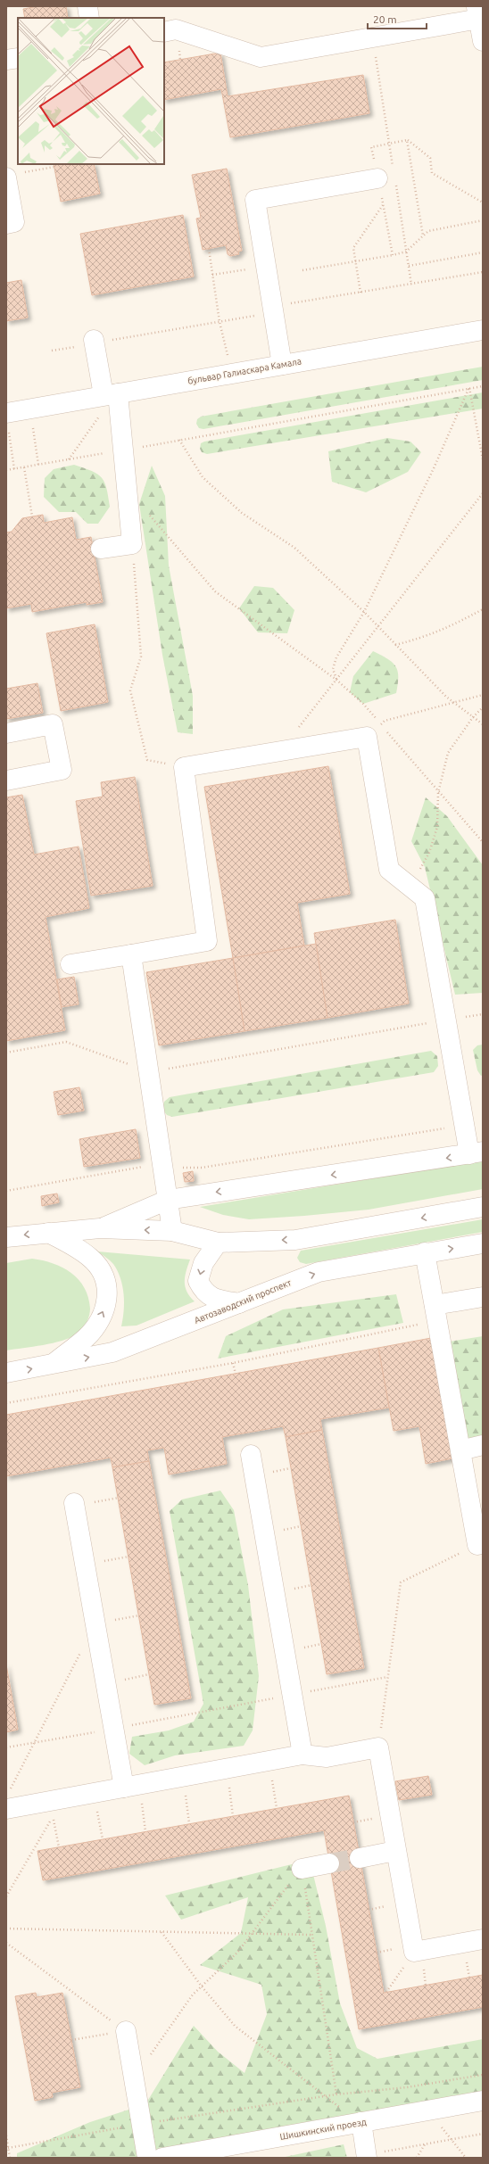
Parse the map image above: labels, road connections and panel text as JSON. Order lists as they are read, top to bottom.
{
  "streets": {
    "street": ["бульвар Галиаскара Камала", "Автозаводский проспект", "Шишкинский проезд"]
  },
  "scale_bar": "20 m"
}
